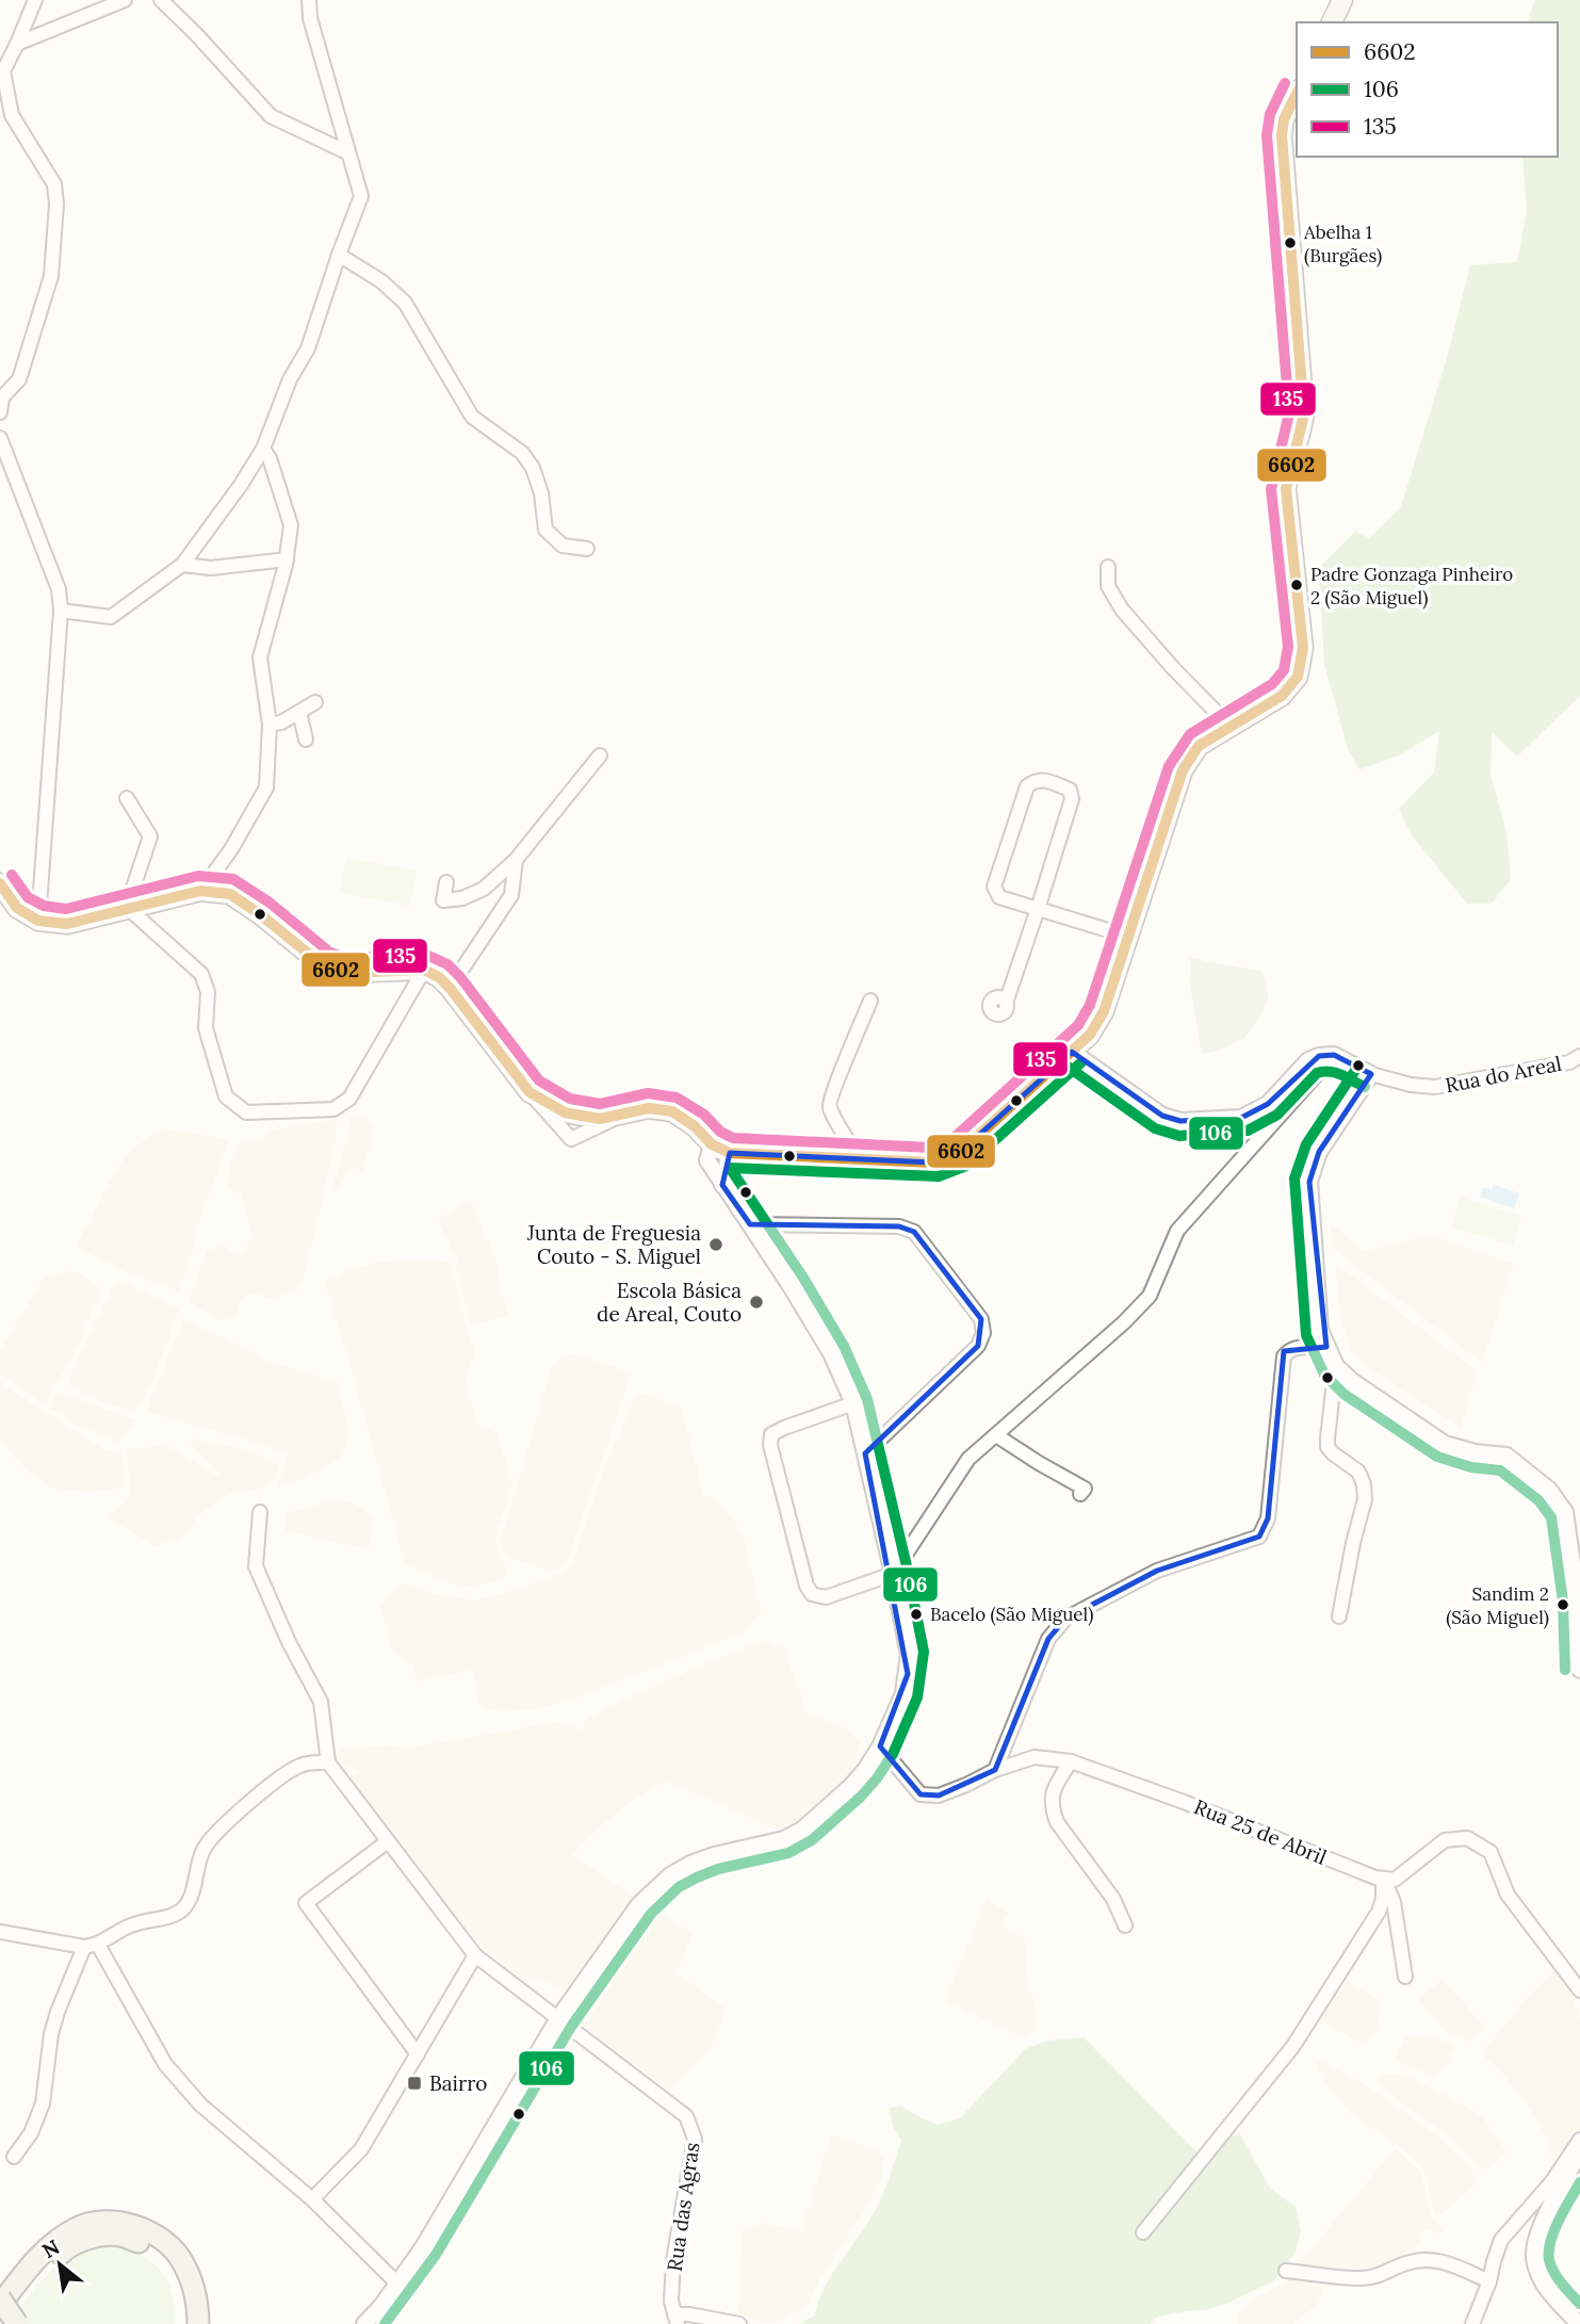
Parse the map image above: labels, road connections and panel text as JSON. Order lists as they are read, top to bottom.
{
  "streets": {
    "street": ["Rua do Areal", "Rua 25 de Abril", "Rua das Agras"]
  },
  "places": {
    "other": [
      "Abelha 1 (Burgães)",
      "Padre Gonzaga Pinheiro 2 (São Miguel)",
      "Junta de Freguesia Couto - S. Miguel",
      "Escola Básica de Areal, Couto",
      "Sandim 2 (São Miguel)",
      "Bacelo (São Miguel)"
    ],
    "transit": ["Bairro"]
  },
  "lines": ["transit line 135", "transit line 6602", "transit line 106"],
  "legend": ["6602", "106", "135"],
  "north": "top left"
}
